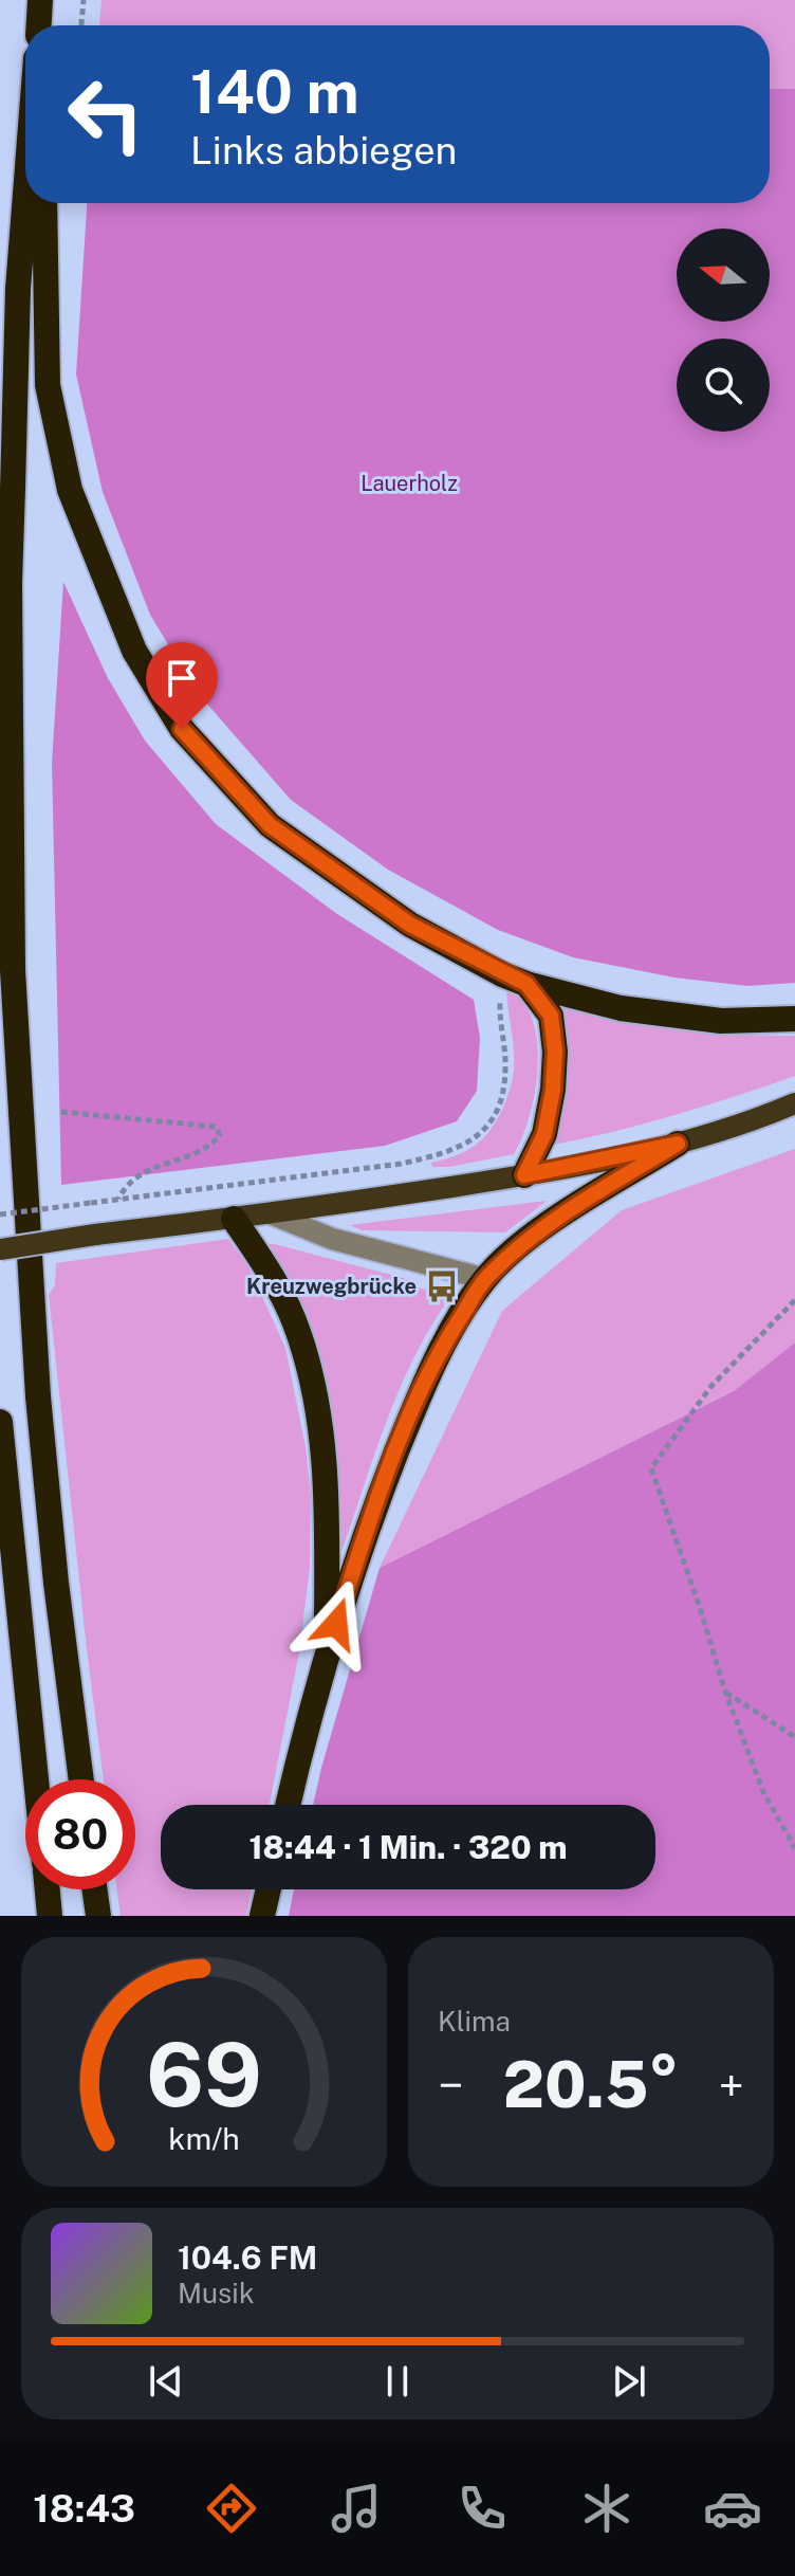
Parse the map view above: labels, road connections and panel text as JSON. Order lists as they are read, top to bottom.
{
  "parks": ["Lauerholz"],
  "places": {
    "bus stop": ["Kreuzwegbrücke"]
  },
  "north": "left",
  "page": {
    "turn": ["140 m", "Links abbiegen"],
    "limit": "80",
    "trip": "18:44 · 1 Min. · 320 m",
    "tile": "Klima",
    "heat": ["−", "20.5°", "+"],
    "song": ["104.6 FM", "Musik"],
    "tabs": "18:43",
    "gauge": ["69", "km/h"]
  }
}
